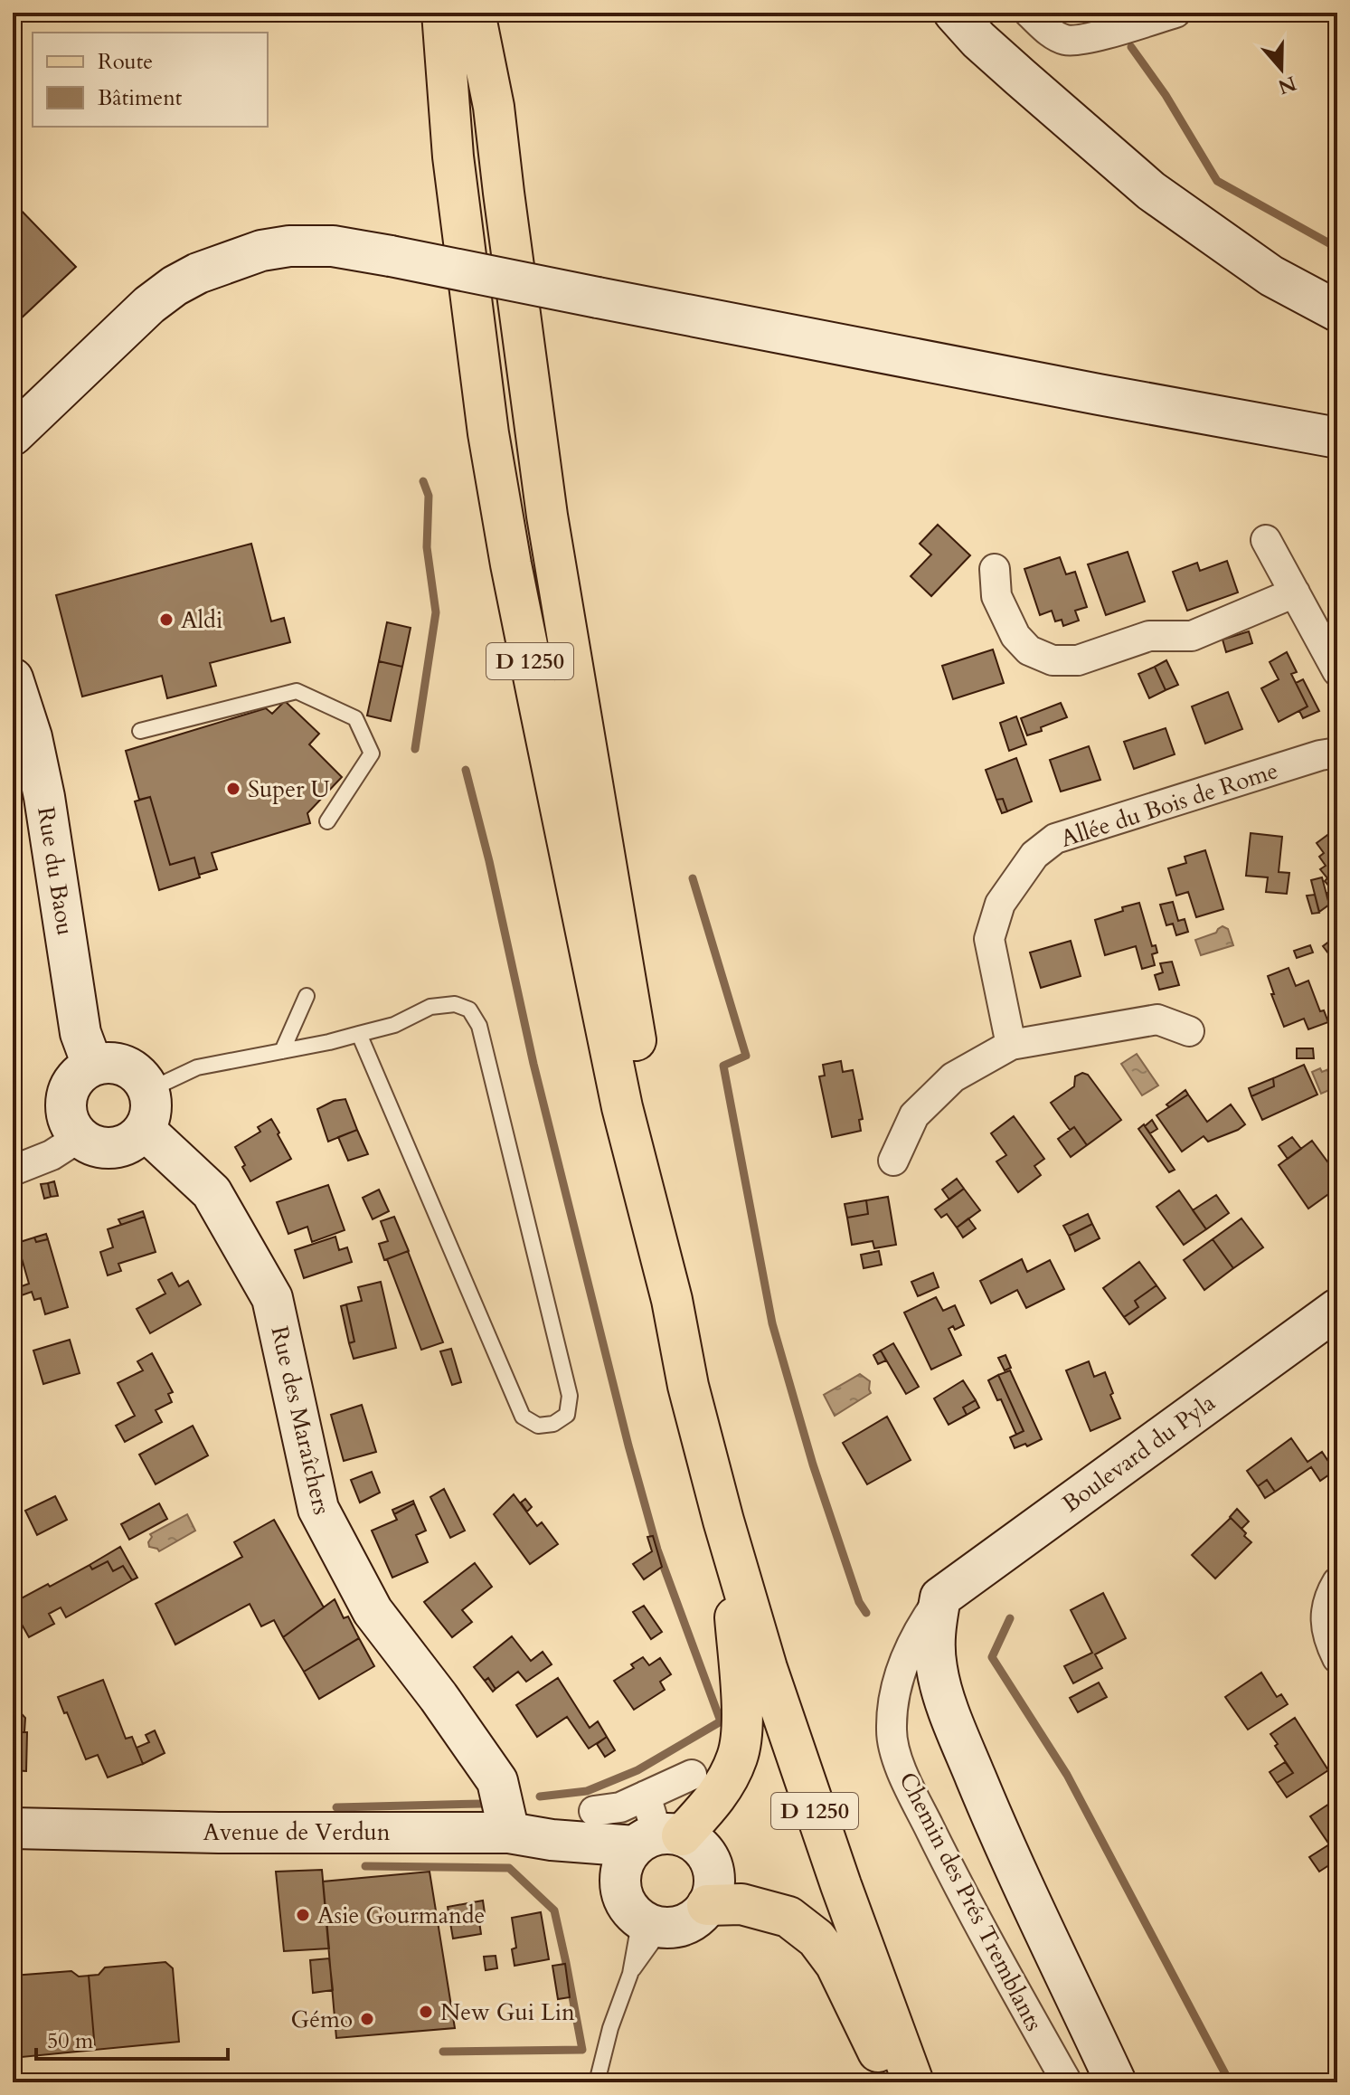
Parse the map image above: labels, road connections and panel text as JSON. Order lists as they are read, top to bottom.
{
  "streets": {
    "main road": ["D 1250"],
    "street": [
      "Allée du Bois de Rome",
      "Rue du Baou",
      "Rue des Maraîchers",
      "Boulevard du Pyla",
      "Avenue de Verdun",
      "Chemin des Prés Tremblants"
    ]
  },
  "crossings": [
    ["Rue du Baou", "Rue des Maraîchers"],
    ["Rue des Maraîchers", "Avenue de Verdun"],
    ["Boulevard du Pyla", "Chemin des Prés Tremblants"]
  ],
  "places": [
    "Aldi",
    "Super U",
    "Asie Gourmande",
    "New Gui Lin",
    "Gémo"
  ],
  "legend": ["Route", "Bâtiment"],
  "scale_bar": "50 m",
  "north": "bottom"
}
